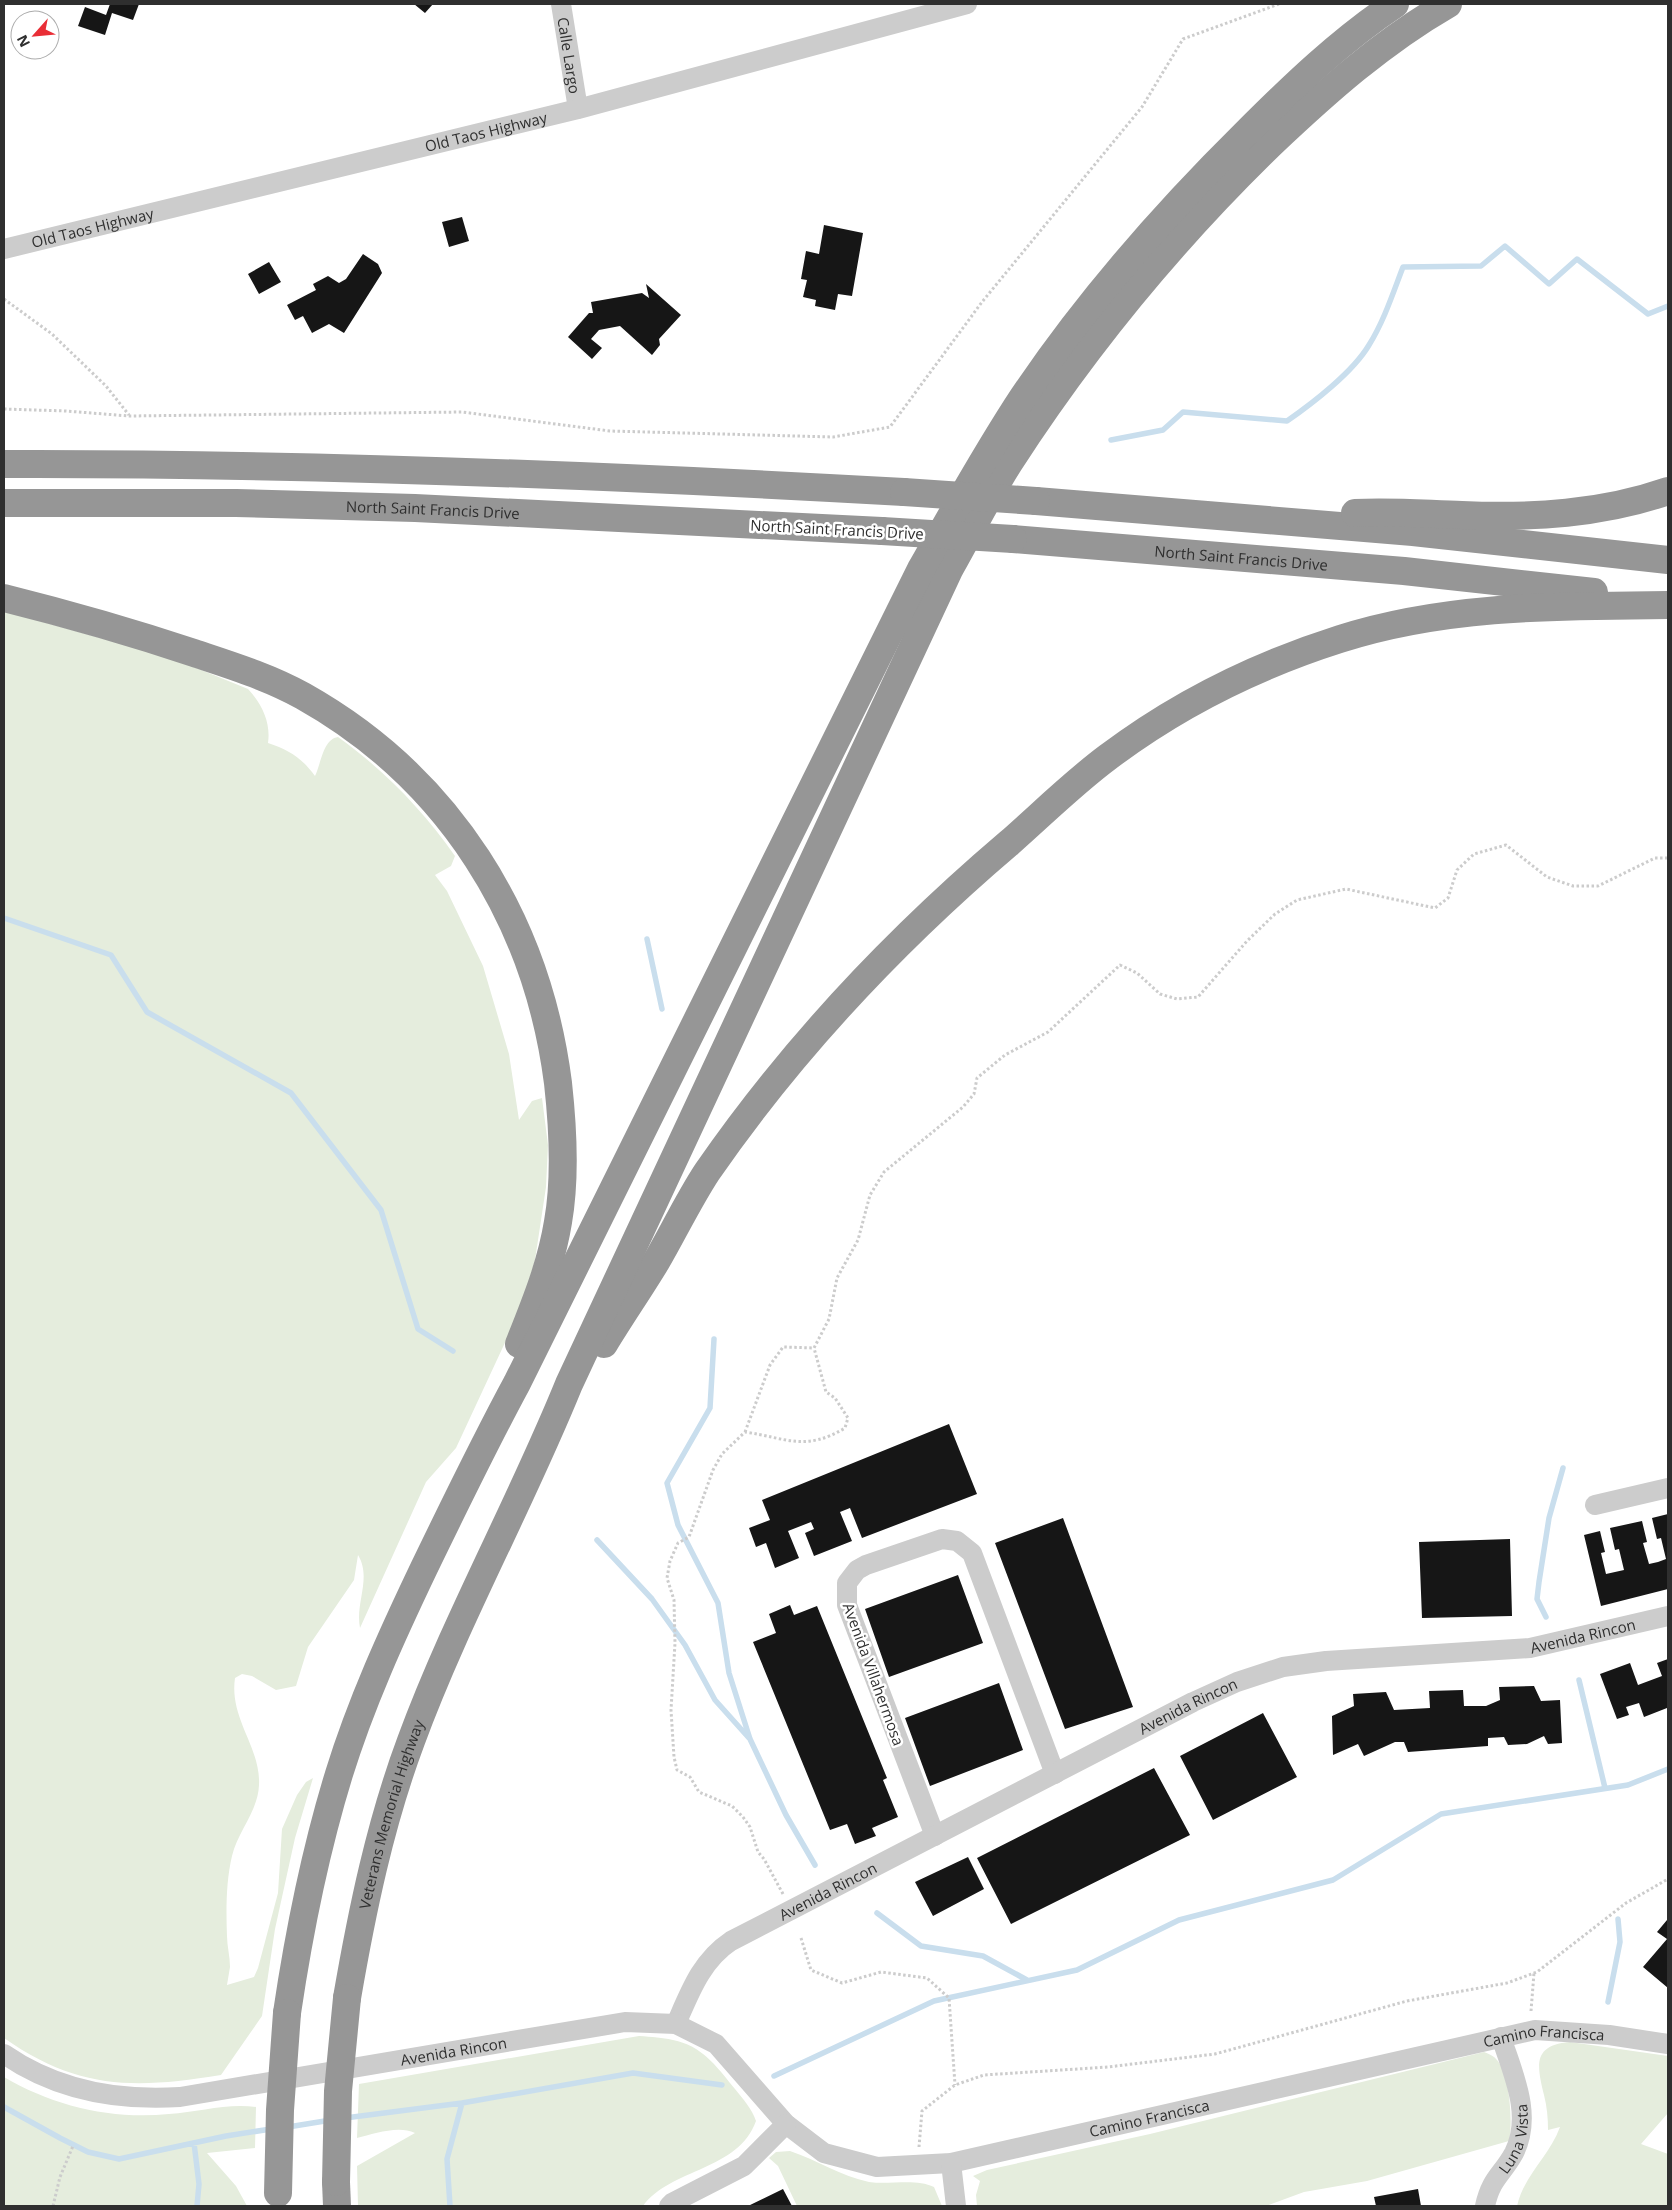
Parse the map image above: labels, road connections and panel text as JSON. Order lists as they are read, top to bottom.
{
  "streets": {
    "highway": ["North Saint Francis Drive", "Veterans Memorial Highway"],
    "street": [
      "Calle Largo",
      "Old Taos Highway",
      "Avenida Rincon",
      "Avenida Villahermosa",
      "Camino Francisca",
      "Luna Vista"
    ]
  },
  "crossings": [
    ["Calle Largo", "Old Taos Highway"],
    ["Avenida Rincon", "Avenida Villahermosa"],
    ["Avenida Rincon", "Camino Francisca"],
    ["Camino Francisca", "Luna Vista"]
  ],
  "north": "bottom left"
}
